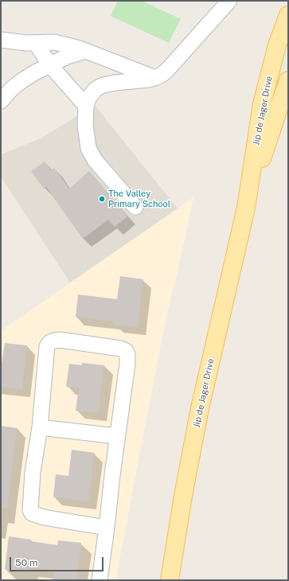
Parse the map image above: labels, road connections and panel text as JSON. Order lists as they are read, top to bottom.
{
  "streets": {
    "main road": ["Jip de Jager Drive"]
  },
  "places": ["The Valley Primary School"],
  "scale_bar": "50 m"
}
